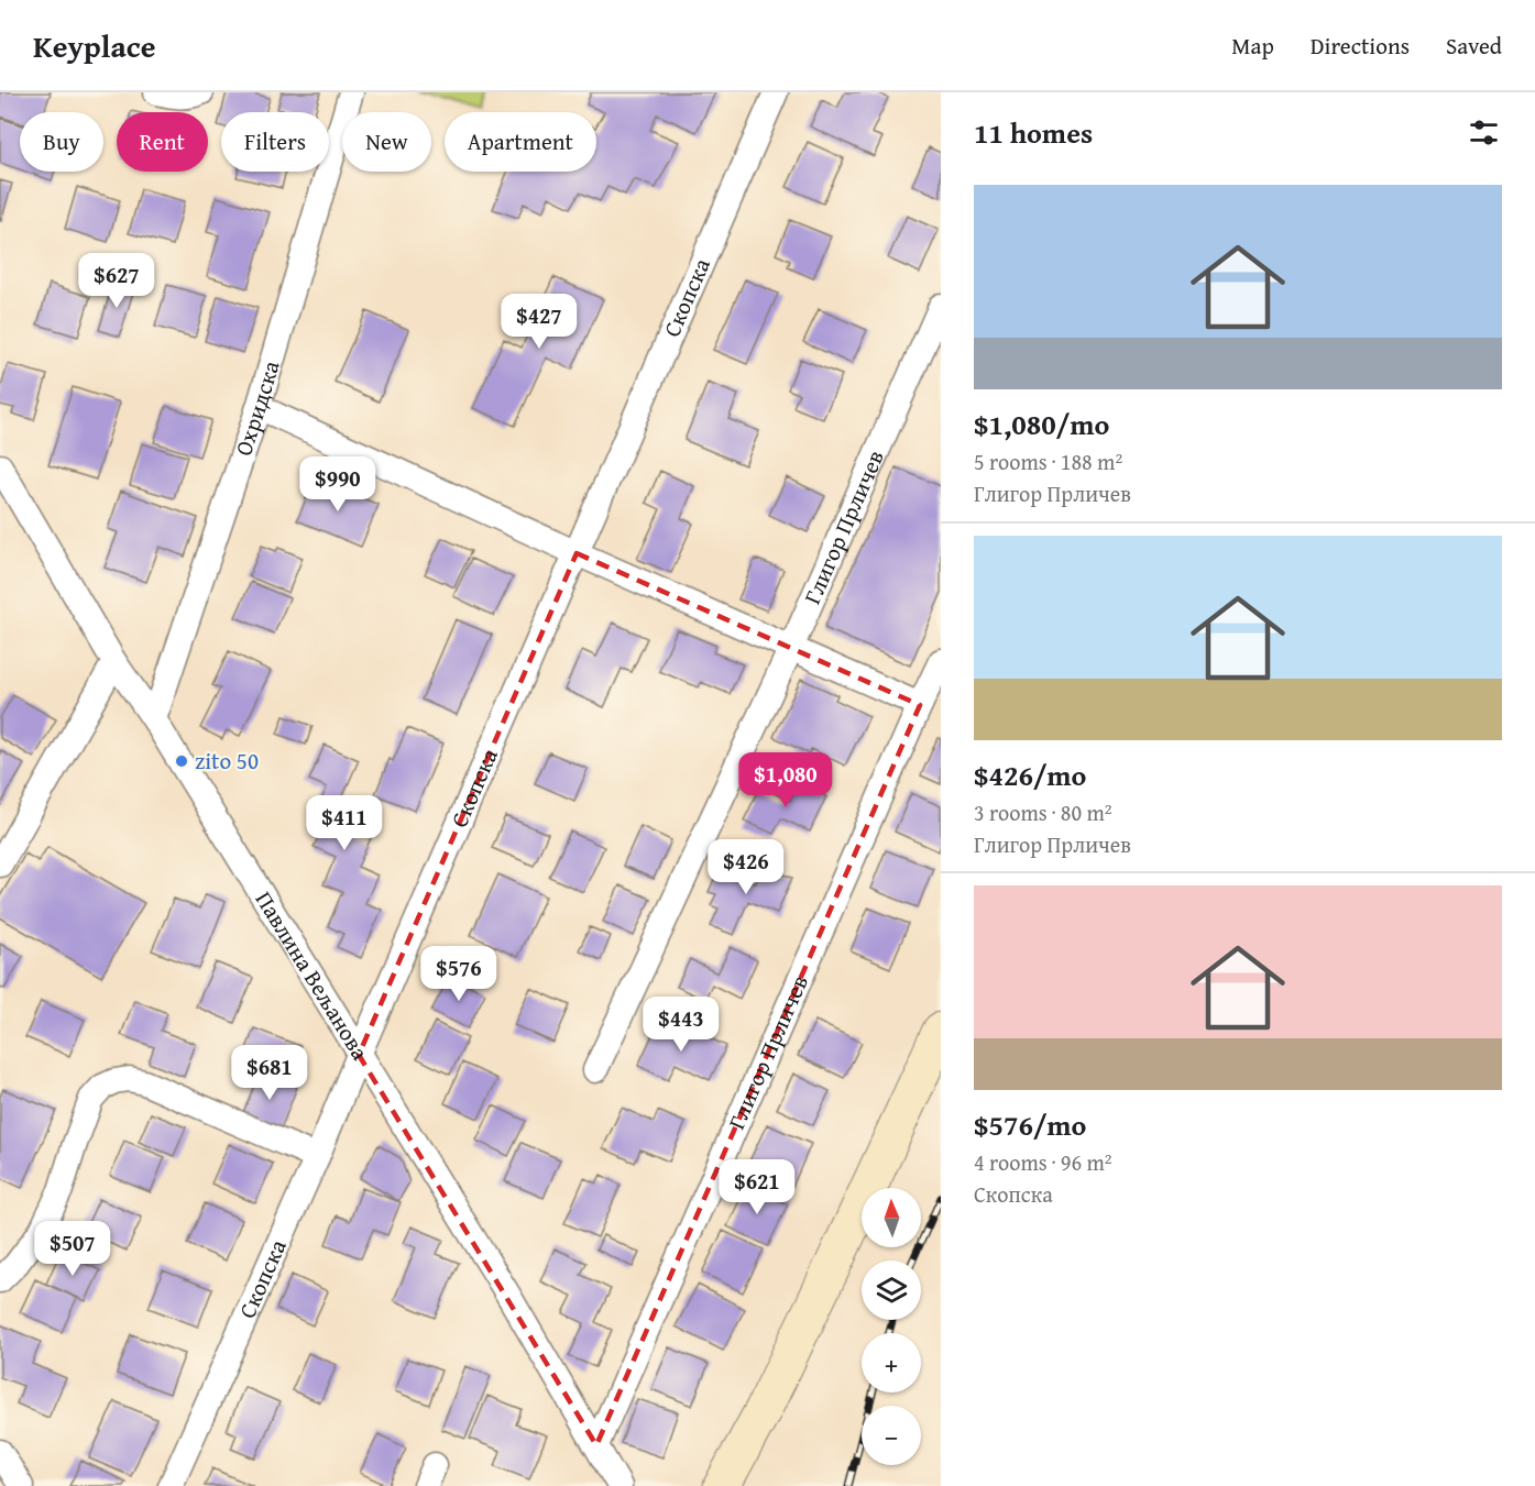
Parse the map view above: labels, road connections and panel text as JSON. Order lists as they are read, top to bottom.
{
  "streets": {
    "street": [
      "Скопска",
      "Охридска",
      "Глигор Прличев",
      "Павлина Вељанова"
    ]
  },
  "crossings": [
    ["Скопска", "Павлина Вељанова"],
    ["Охридска", "Павлина Вељанова"],
    ["Глигор Прличев", "Павлина Вељанова"]
  ],
  "places": ["zito 50"],
  "north": "top",
  "page": {
    "header": "Keyplace",
    "nav": ["Map", "Directions", "Saved"],
    "heading": "11 homes",
    "chip": [
      "Buy",
      "Rent",
      "Filters",
      "New",
      "Apartment"
    ],
    "list": [
      {
        "name": "$1,080/mo",
        "note": "5 rooms · 188 m² · Глигор Прличев"
      },
      {
        "name": "$426/mo",
        "note": "3 rooms · 80 m² · Глигор Прличев"
      },
      {
        "name": "$576/mo",
        "note": "4 rooms · 96 m² · Скопска"
      }
    ],
    "price": [
      "$627",
      "$427",
      "$990",
      "$1,080",
      "$411",
      "$426",
      "$576",
      "$443",
      "$681",
      "$621",
      "$507"
    ],
    "map_buttons": ["+", "−"]
  }
}
